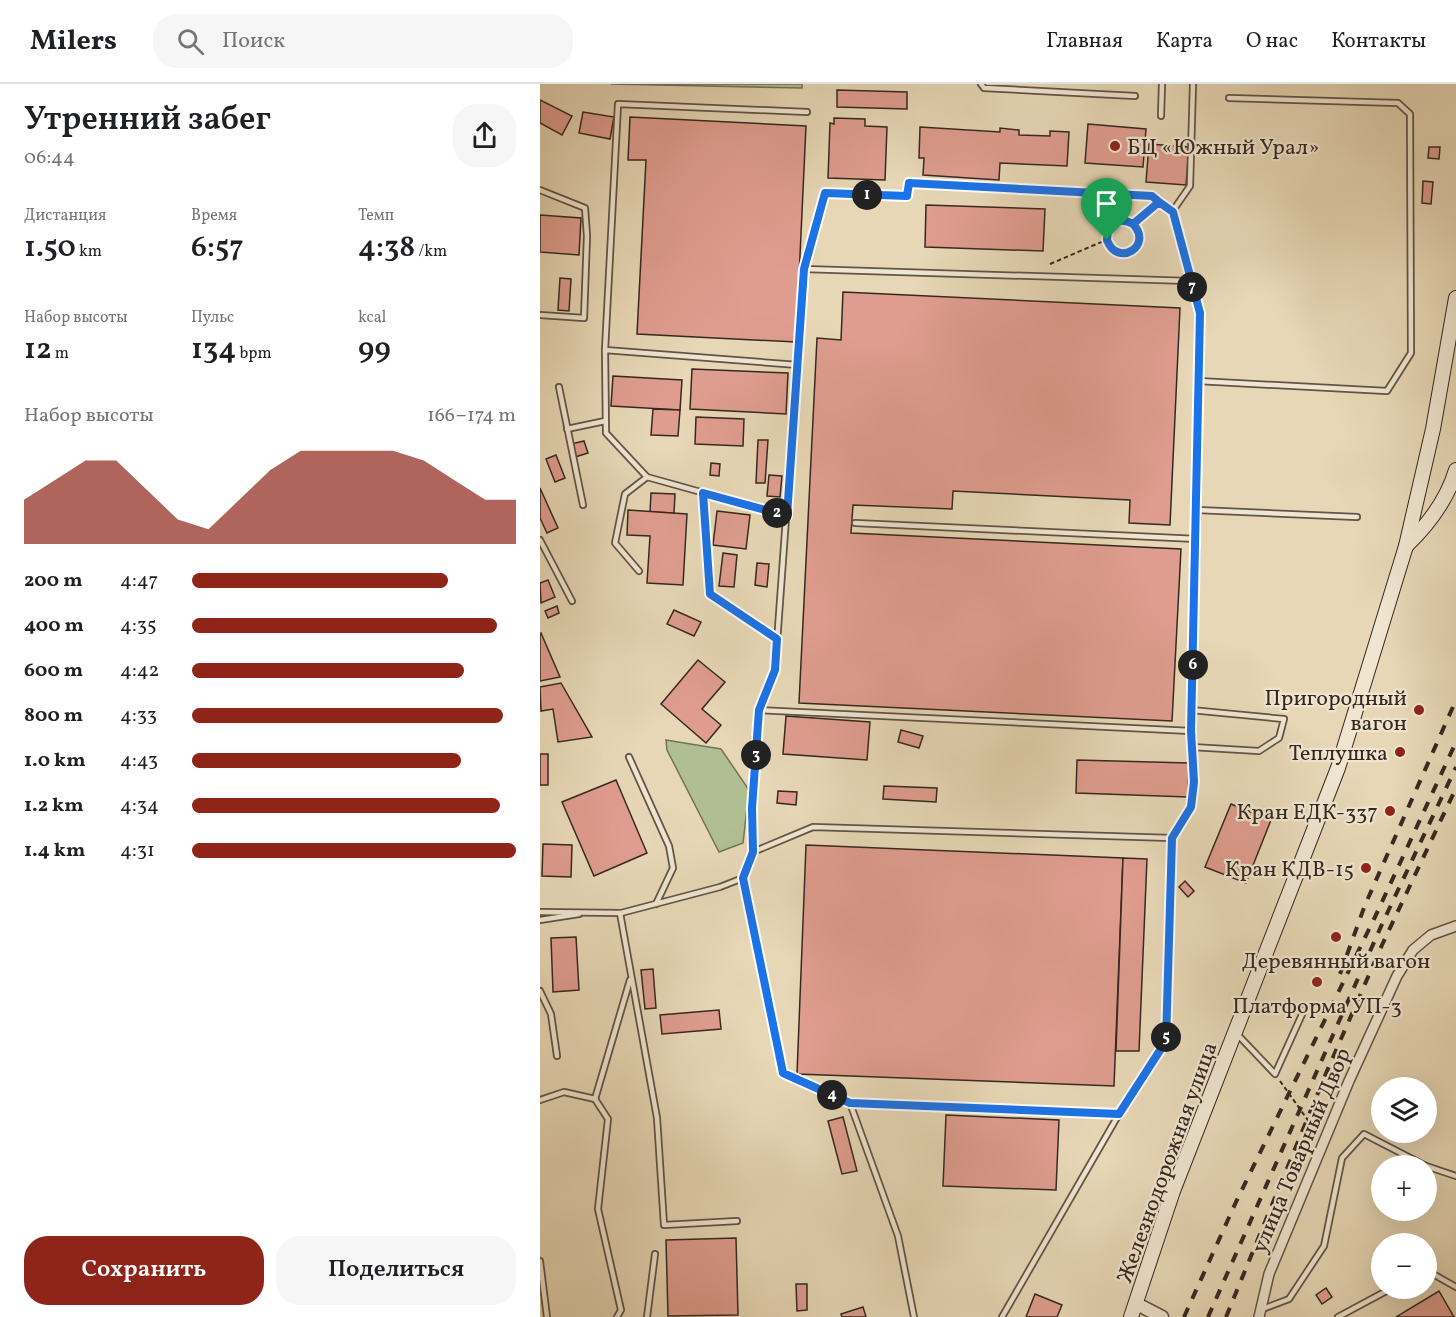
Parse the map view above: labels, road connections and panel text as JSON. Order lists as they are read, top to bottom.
{
  "streets": {
    "main road": ["Железнодорожная улица"],
    "street": ["улица Товарный Двор"]
  },
  "places": [
    "БЦ «Южный Урал»",
    "Пригородный вагон",
    "Теплушка",
    "Кран ЕДК-337",
    "Кран КДВ-15",
    "Деревянный вагон",
    "Платформа УП-3"
  ],
  "page": {
    "header": "Milers",
    "search": "Поиск",
    "nav": [
      "Главная",
      "Карта",
      "О нас",
      "Контакты"
    ],
    "heading": ["Утренний забег", "06:44"],
    "pins": [
      "1",
      "7",
      "2",
      "6",
      "3",
      "5",
      "4"
    ],
    "stats": [
      ["Дистанция", "1.50 km"],
      ["Время", "6:57"],
      ["Темп", "4:38 /km"],
      ["Набор высоты", "12 m"],
      ["Пульс", "134 bpm"],
      ["kcal", "99"]
    ],
    "chart": ["Набор высоты", "166–174 m"],
    "list": [
      {
        "name": "200 m",
        "note": "4:47"
      },
      {
        "name": "400 m",
        "note": "4:35"
      },
      {
        "name": "600 m",
        "note": "4:42"
      },
      {
        "name": "800 m",
        "note": "4:33"
      },
      {
        "name": "1.0 km",
        "note": "4:43"
      },
      {
        "name": "1.2 km",
        "note": "4:34"
      },
      {
        "name": "1.4 km",
        "note": "4:31"
      }
    ],
    "map_buttons": ["+", "−"],
    "buttons": ["Сохранить", "Поделиться"]
  }
}
